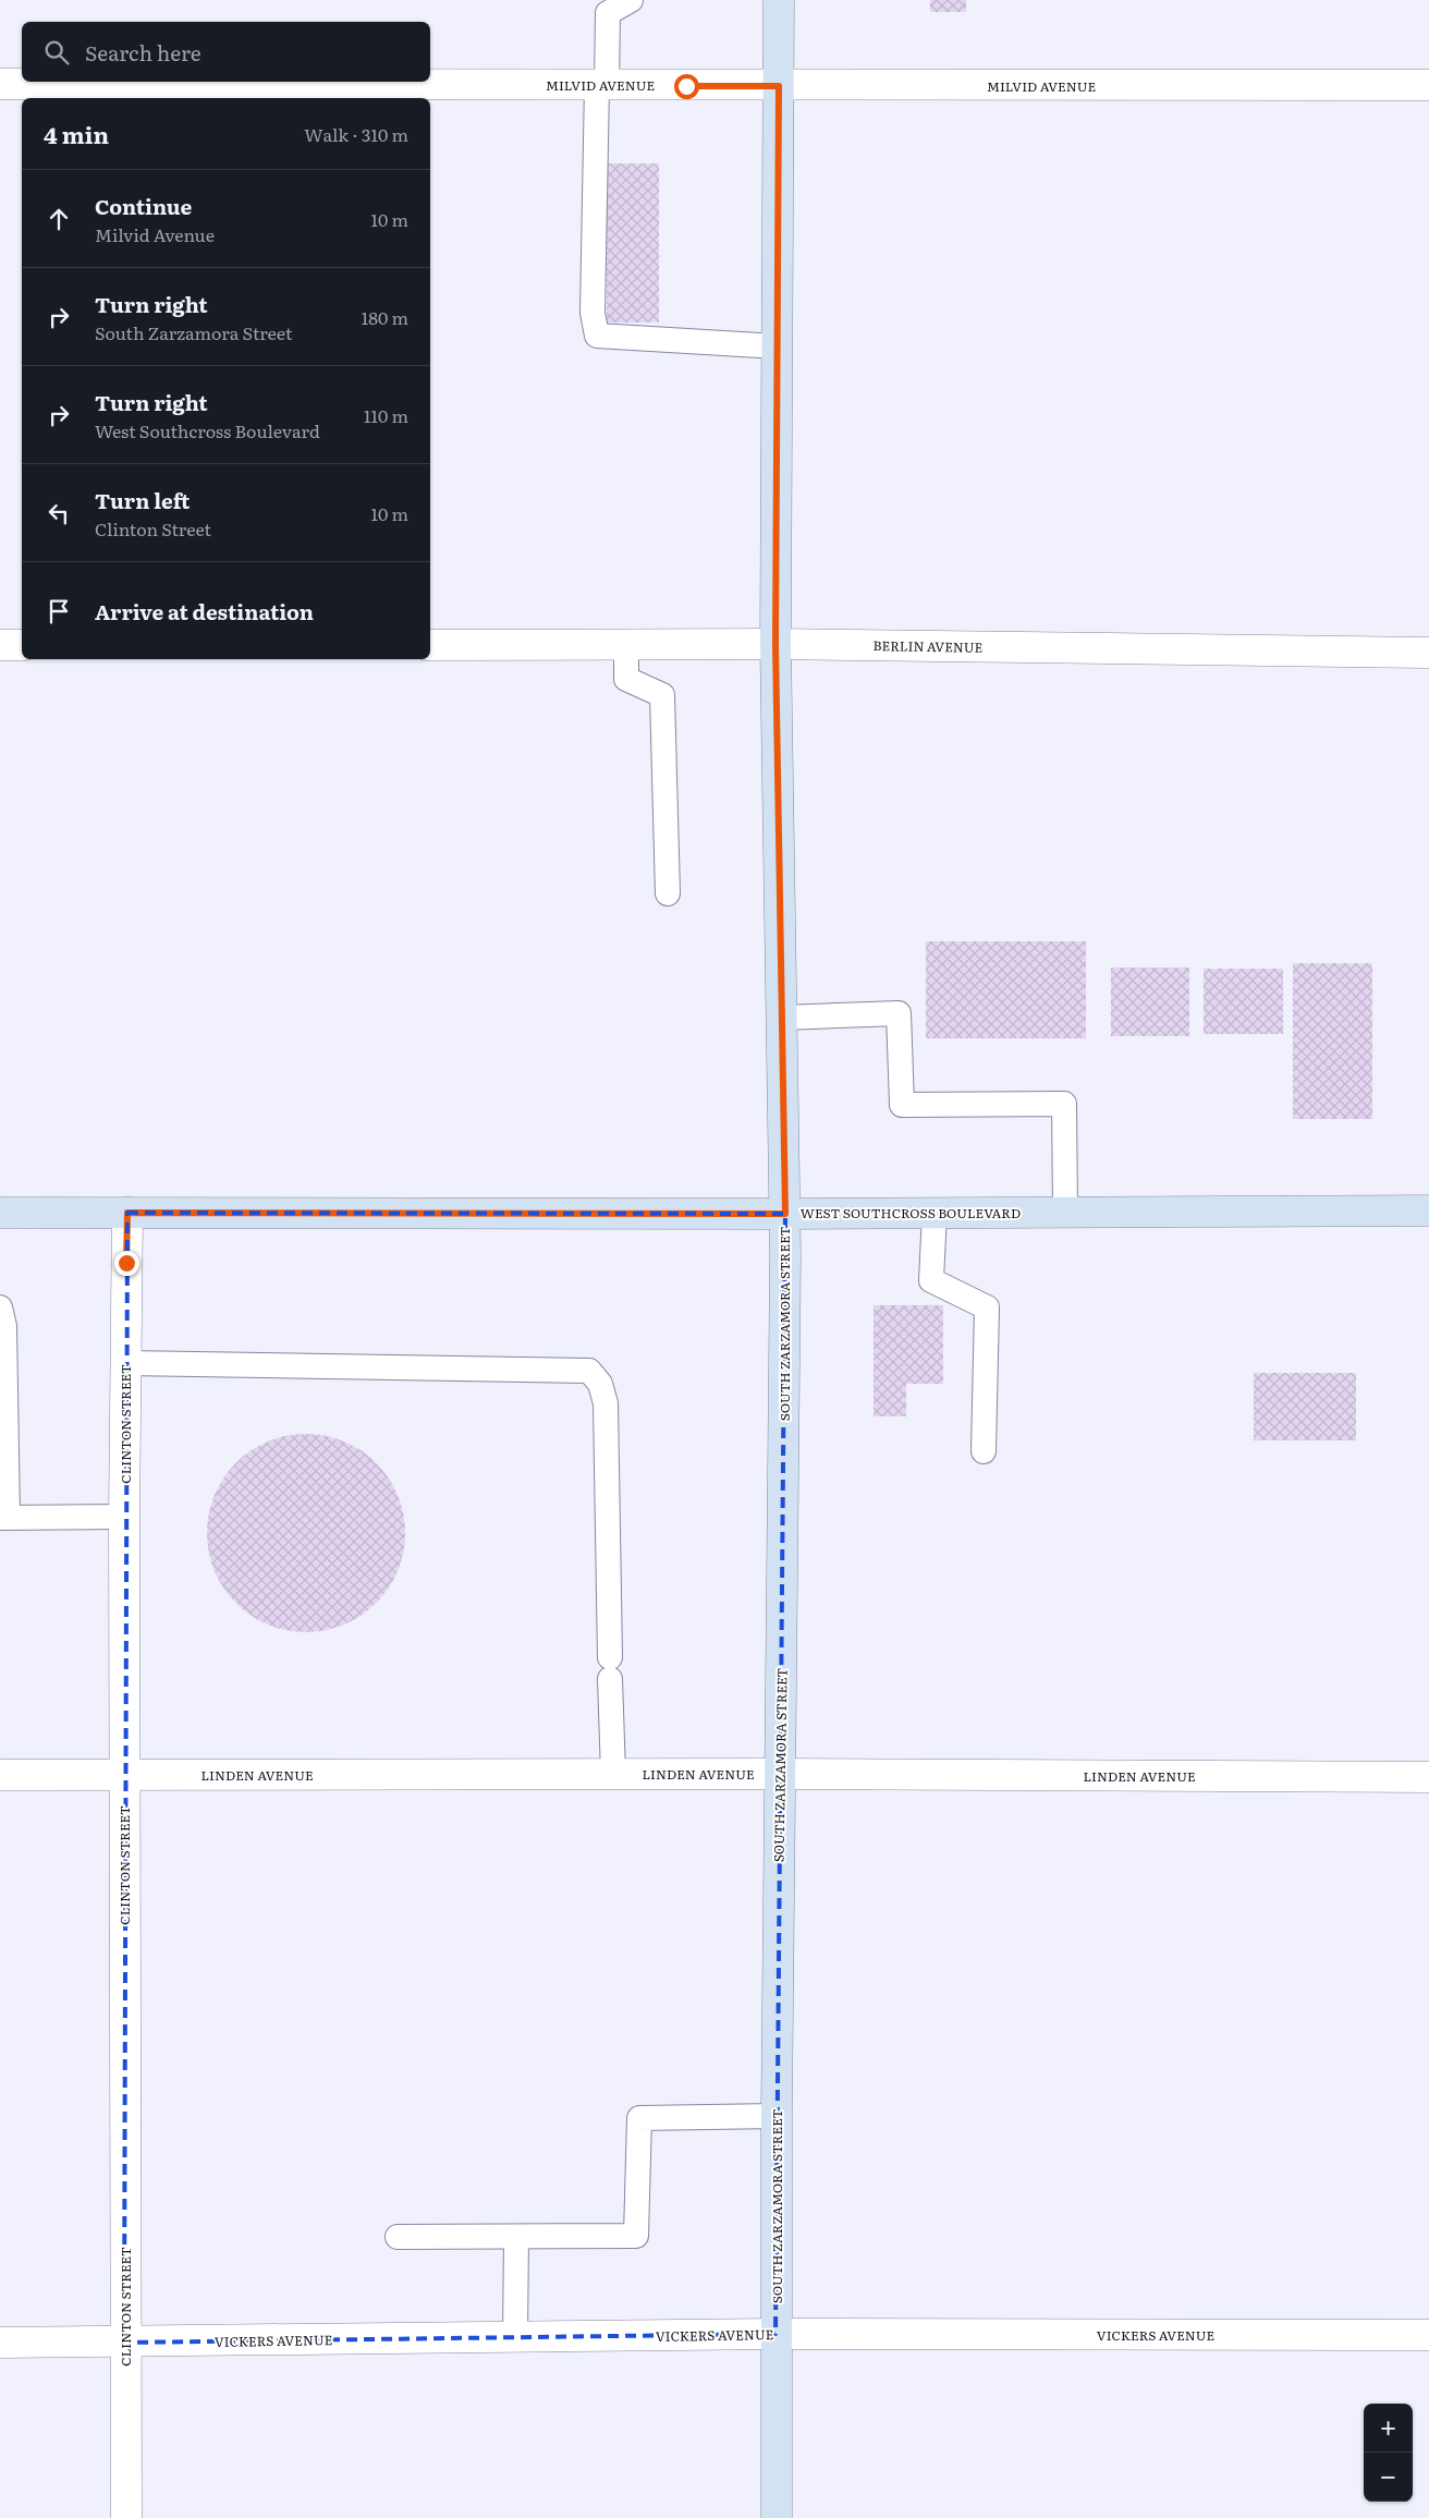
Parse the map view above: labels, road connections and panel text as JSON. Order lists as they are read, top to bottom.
{
  "streets": {
    "main road": ["WEST SOUTHCROSS BOULEVARD", "SOUTH ZARZAMORA STREET"],
    "street": [
      "MILVID AVENUE",
      "BERLIN AVENUE",
      "CLINTON STREET",
      "LINDEN AVENUE",
      "VICKERS AVENUE"
    ]
  },
  "crossings": [
    ["MILVID AVENUE", "SOUTH ZARZAMORA STREET"],
    ["BERLIN AVENUE", "SOUTH ZARZAMORA STREET"],
    ["WEST SOUTHCROSS BOULEVARD", "SOUTH ZARZAMORA STREET"],
    ["WEST SOUTHCROSS BOULEVARD", "CLINTON STREET"],
    ["SOUTH ZARZAMORA STREET", "LINDEN AVENUE"],
    ["SOUTH ZARZAMORA STREET", "VICKERS AVENUE"],
    ["CLINTON STREET", "LINDEN AVENUE"],
    ["CLINTON STREET", "VICKERS AVENUE"]
  ],
  "page": {
    "search": "Search here",
    "heading": ["4 min", "Walk · 310 m"],
    "list": [
      ["Continue", "Milvid Avenue", "10 m"],
      ["Turn right", "South Zarzamora Street", "180 m"],
      ["Turn right", "West Southcross Boulevard", "110 m"],
      ["Turn left", "Clinton Street", "10 m"],
      "Arrive at destination"
    ],
    "map_buttons": ["+", "−"]
  }
}
